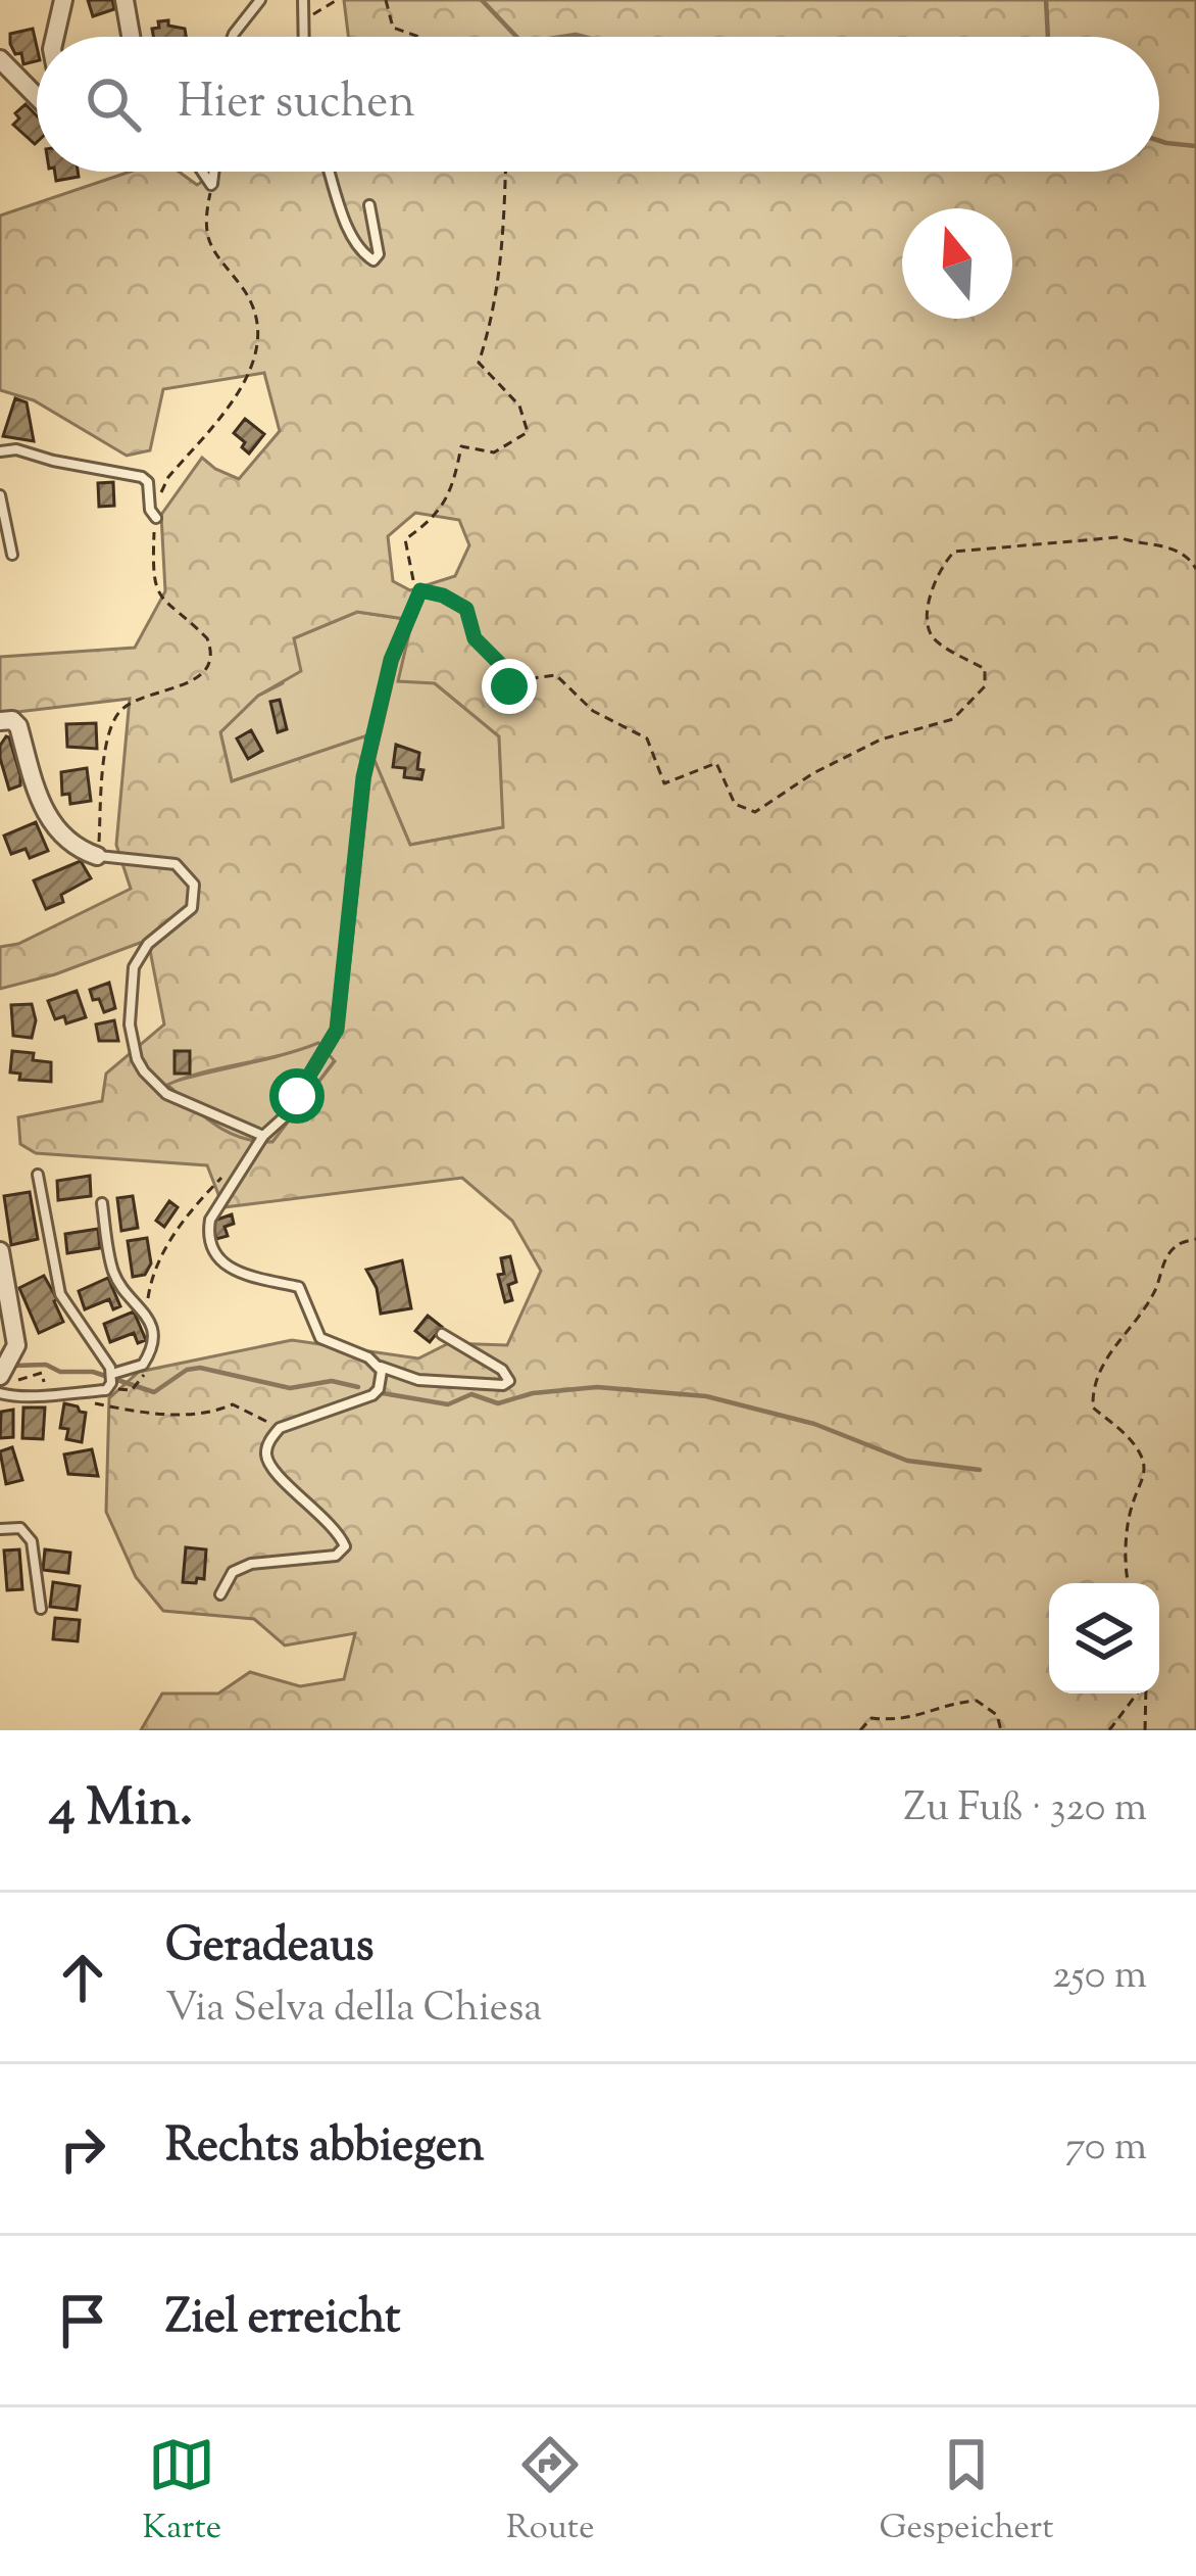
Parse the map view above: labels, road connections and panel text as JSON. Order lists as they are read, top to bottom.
{
  "north": "top",
  "page": {
    "search": "Hier suchen",
    "heading": ["4 Min.", "Zu Fuß · 320 m"],
    "list": [
      ["Geradeaus", "Via Selva della Chiesa", "250 m"],
      ["Rechts abbiegen", "70 m"],
      "Ziel erreicht"
    ],
    "nav": ["Karte", "Route", "Gespeichert"]
  }
}
